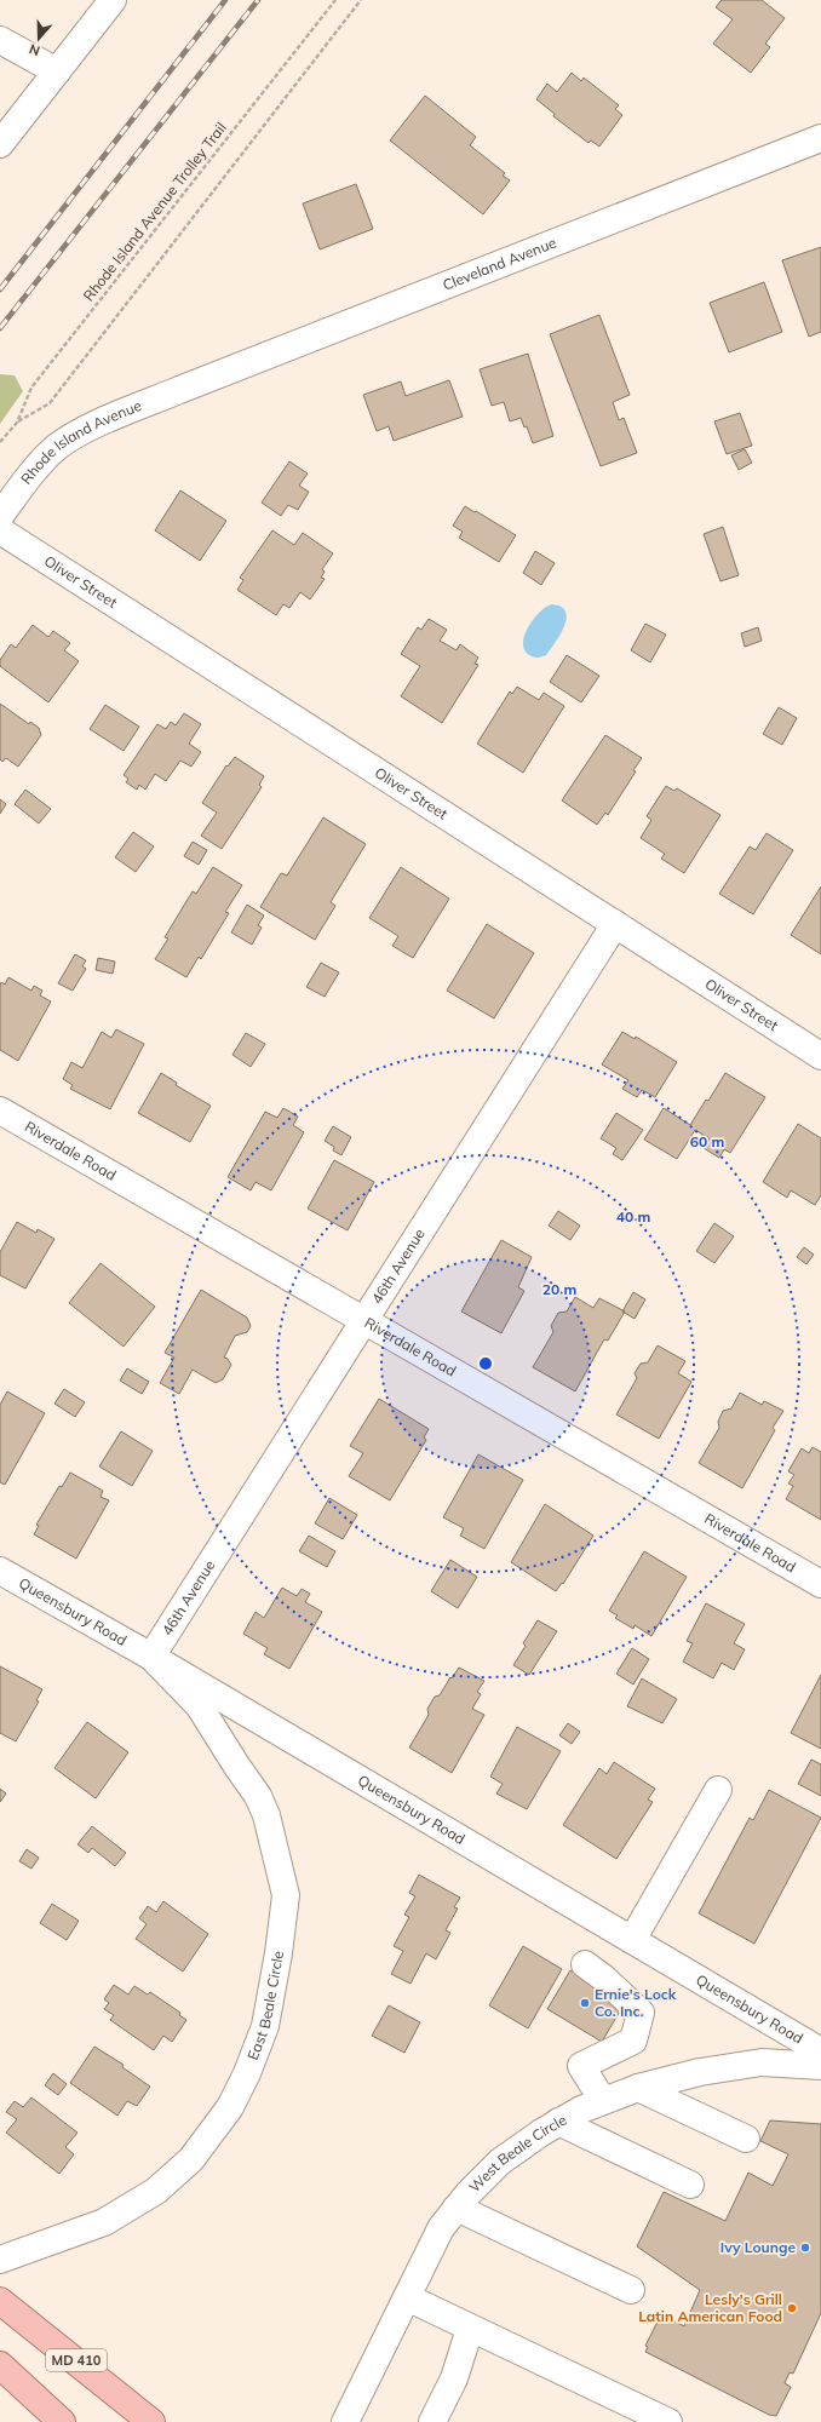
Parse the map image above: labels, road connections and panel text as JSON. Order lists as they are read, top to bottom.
{
  "streets": {
    "main road": ["MD 410"],
    "street": [
      "Cleveland Avenue",
      "Rhode Island Avenue",
      "Oliver Street",
      "Riverdale Road",
      "46th Avenue",
      "Queensbury Road",
      "East Beale Circle",
      "West Beale Circle"
    ],
    "path": ["Rhode Island Avenue Trolley Trail"]
  },
  "crossings": [
    ["Cleveland Avenue", "Rhode Island Avenue"],
    ["Oliver Street", "46th Avenue"],
    ["Riverdale Road", "46th Avenue"],
    ["46th Avenue", "Queensbury Road"],
    ["46th Avenue", "East Beale Circle"],
    ["Queensbury Road", "East Beale Circle"]
  ],
  "places": ["Ernie's Lock Co. Inc.", "Ivy Lounge", "Lesly's Grill Latin American Food"],
  "north": "bottom",
  "rings": ["60 m", "40 m", "20 m"]
}
